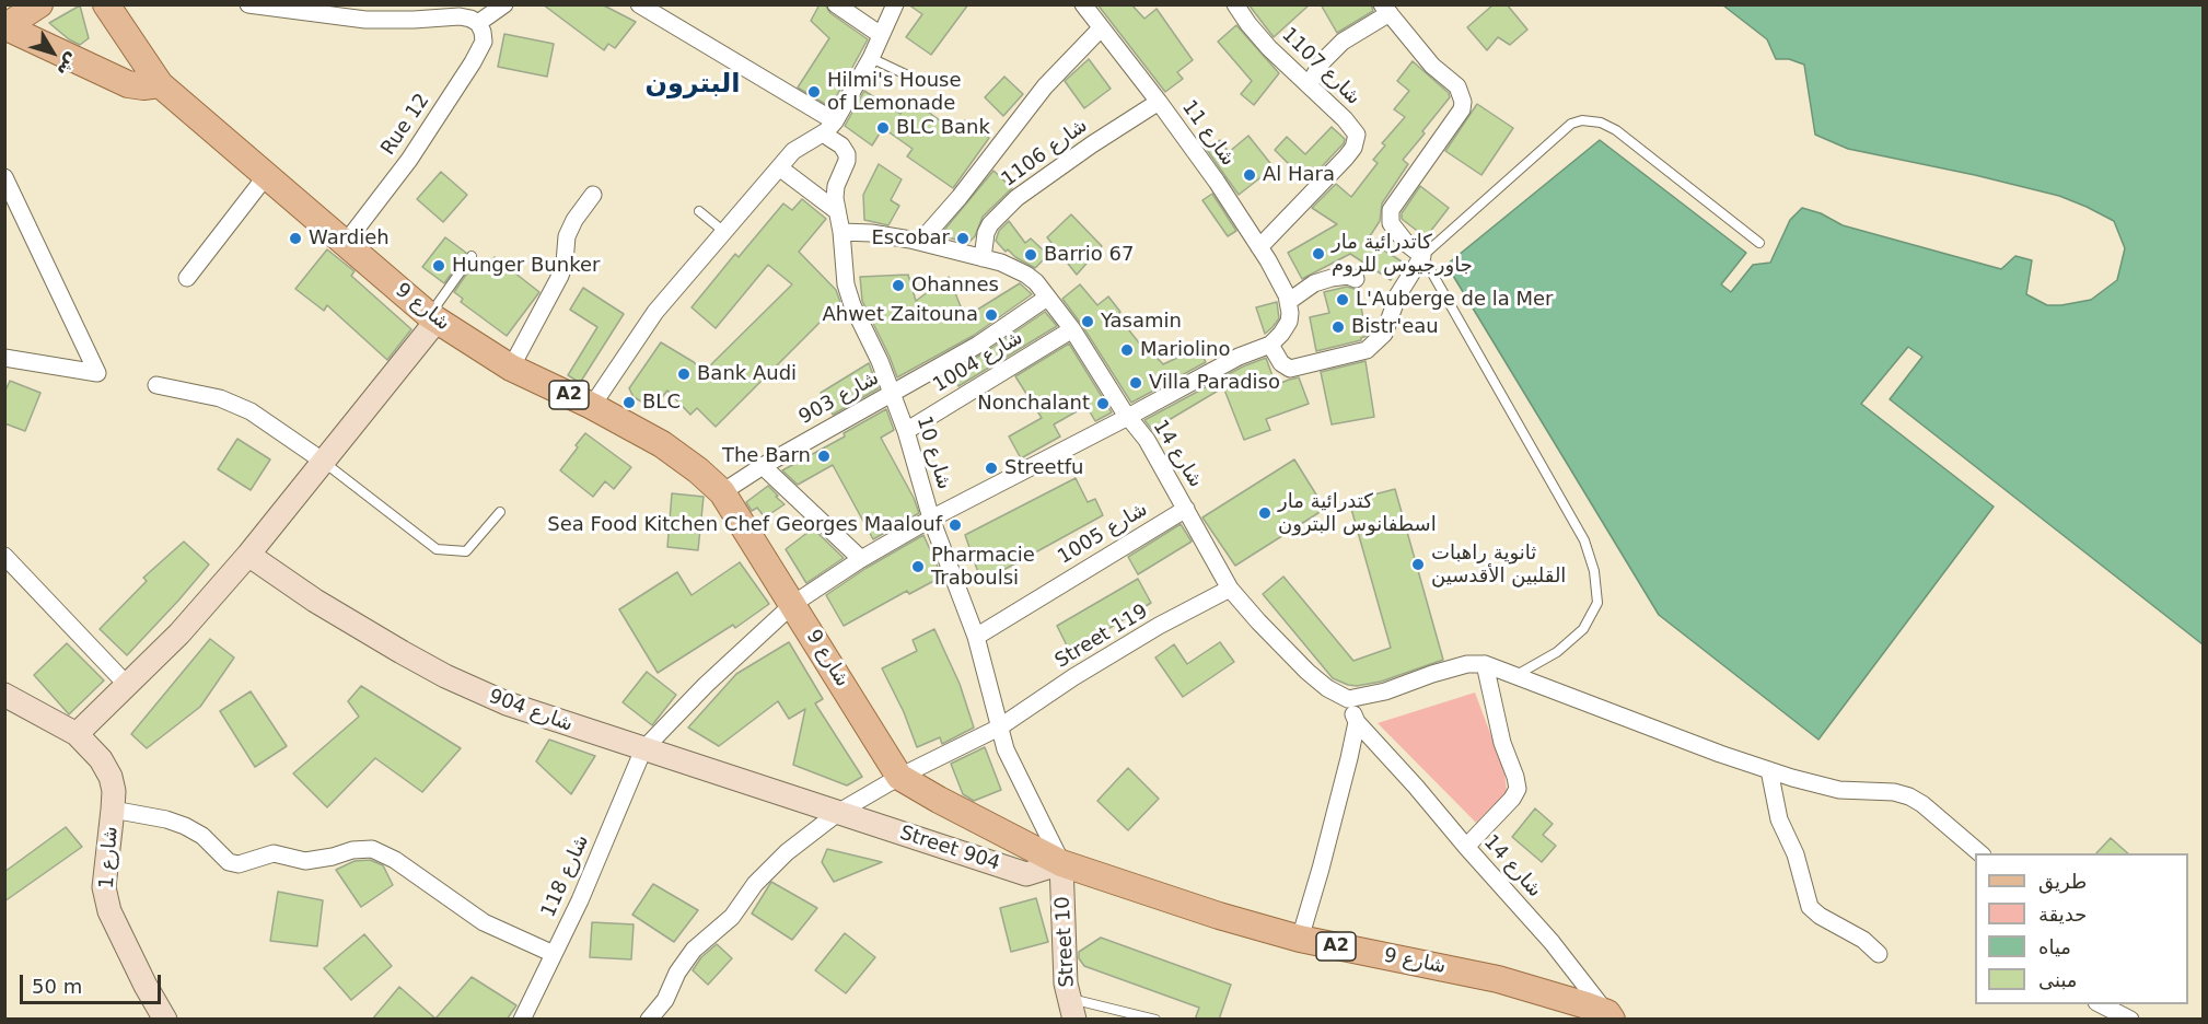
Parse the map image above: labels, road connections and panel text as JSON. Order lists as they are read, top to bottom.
{
  "streets": {
    "main road": [
      "شارع 9",
      "A2",
      "شارع 904",
      "Street 904",
      "شارع 1",
      "Street 10"
    ],
    "street": [
      "شارع 1107",
      "Rue 12",
      "شارع 11",
      "شارع 1106",
      "شارع 1004",
      "شارع 903",
      "شارع 10",
      "شارع 14",
      "شارع 1005",
      "Street 119",
      "شارع 118"
    ]
  },
  "crossings": [
    ["شارع 1107", "شارع 11"],
    ["Rue 12", "شارع 9"],
    ["شارع 11", "شارع 1106"],
    ["شارع 1106", "شارع 14"],
    ["شارع 9", "شارع 903"],
    ["شارع 9", "شارع 10"],
    ["شارع 9", "شارع 14"],
    ["شارع 9", "Street 119"],
    ["شارع 9", "Street 904"],
    ["شارع 9", "Street 10"],
    ["شارع 1004", "شارع 10"],
    ["شارع 1004", "شارع 14"],
    ["شارع 903", "شارع 10"],
    ["شارع 903", "شارع 14"],
    ["شارع 10", "شارع 14"],
    ["شارع 10", "شارع 1005"],
    ["شارع 10", "Street 119"],
    ["شارع 10", "Street 904"],
    ["شارع 10", "Street 10"],
    ["شارع 14", "شارع 1005"],
    ["شارع 14", "Street 119"],
    ["Street 119", "شارع 904"],
    ["Street 119", "Street 904"],
    ["شارع 904", "Street 904"],
    ["شارع 904", "شارع 118"],
    ["Street 904", "Street 10"]
  ],
  "districts": ["البترون"],
  "places": [
    "Hilmi's House of Lemonade",
    "BLC Bank",
    "Al Hara",
    "Wardieh",
    "Escobar",
    "كاتدرائية مار جاورجيوس للروم",
    "Barrio 67",
    "Hunger Bunker",
    "Ohannes",
    "L'Auberge de la Mer",
    "Ahwet Zaitouna",
    "Yasamin",
    "Bistr'eau",
    "Mariolino",
    "Bank Audi",
    "Villa Paradiso",
    "BLC",
    "Nonchalant",
    "The Barn",
    "Streetfu",
    "كتدرائية مار اسطفانوس البترون",
    "Sea Food Kitchen Chef Georges Maalouf",
    "ثانوية راهبات القلبين الأقدسين",
    "Pharmacie Traboulsi"
  ],
  "legend": [
    "طريق",
    "حديقة",
    "مياه",
    "مبنى"
  ],
  "scale_bar": "50 m",
  "north": "bottom right"
}
